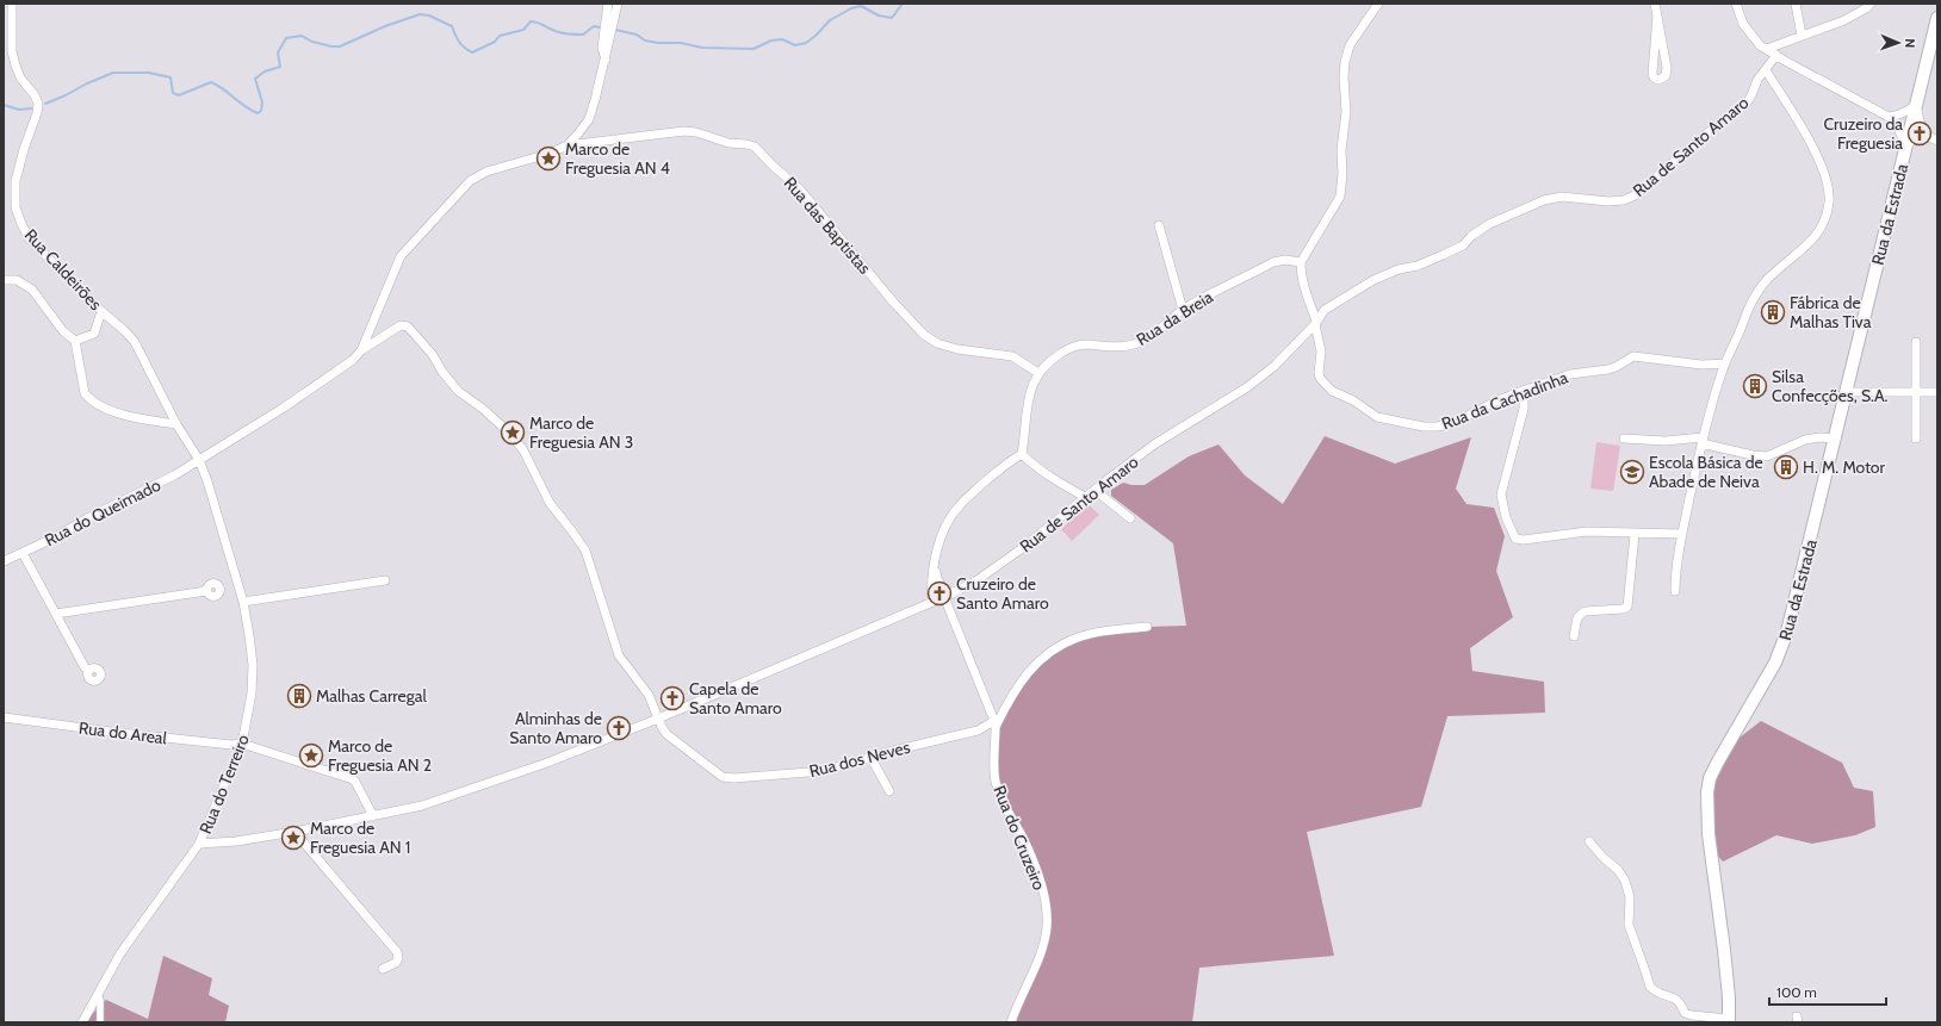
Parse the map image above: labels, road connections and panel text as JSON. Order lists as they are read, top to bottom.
{
  "streets": {
    "main road": ["Rua da Estrada"],
    "street": [
      "Rua de Santo Amaro",
      "Rua das Baptistas",
      "Rua Caldeirões",
      "Rua da Breia",
      "Rua da Cachadinha",
      "Rua do Queimado",
      "Rua do Areal",
      "Rua dos Neves",
      "Rua do Terreiro",
      "Rua do Cruzeiro"
    ]
  },
  "crossings": [
    ["Rua de Santo Amaro", "Rua da Cachadinha"],
    ["Rua de Santo Amaro", "Rua do Areal"],
    ["Rua de Santo Amaro", "Rua dos Neves"],
    ["Rua de Santo Amaro", "Rua do Terreiro"],
    ["Rua de Santo Amaro", "Rua do Cruzeiro"],
    ["Rua das Baptistas", "Rua da Breia"],
    ["Rua Caldeirões", "Rua do Queimado"],
    ["Rua Caldeirões", "Rua do Terreiro"],
    ["Rua da Breia", "Rua da Cachadinha"],
    ["Rua do Queimado", "Rua dos Neves"],
    ["Rua do Queimado", "Rua do Terreiro"],
    ["Rua do Areal", "Rua do Terreiro"],
    ["Rua dos Neves", "Rua do Cruzeiro"]
  ],
  "places": {
    "church": [
      "Cruzeiro da Freguesia",
      "Cruzeiro de Santo Amaro",
      "Capela de Santo Amaro",
      "Alminhas de Santo Amaro"
    ],
    "place": [
      "Marco de Freguesia AN 4",
      "Marco de Freguesia AN 3",
      "Marco de Freguesia AN 2",
      "Marco de Freguesia AN 1"
    ],
    "building": [
      "Fábrica de Malhas Tiva",
      "Silsa Confecções, S.A.",
      "H. M. Motor",
      "Malhas Carregal"
    ],
    "school or university": ["Escola Básica de Abade de Neiva"]
  },
  "scale_bar": "100 m",
  "north": "right"
}
